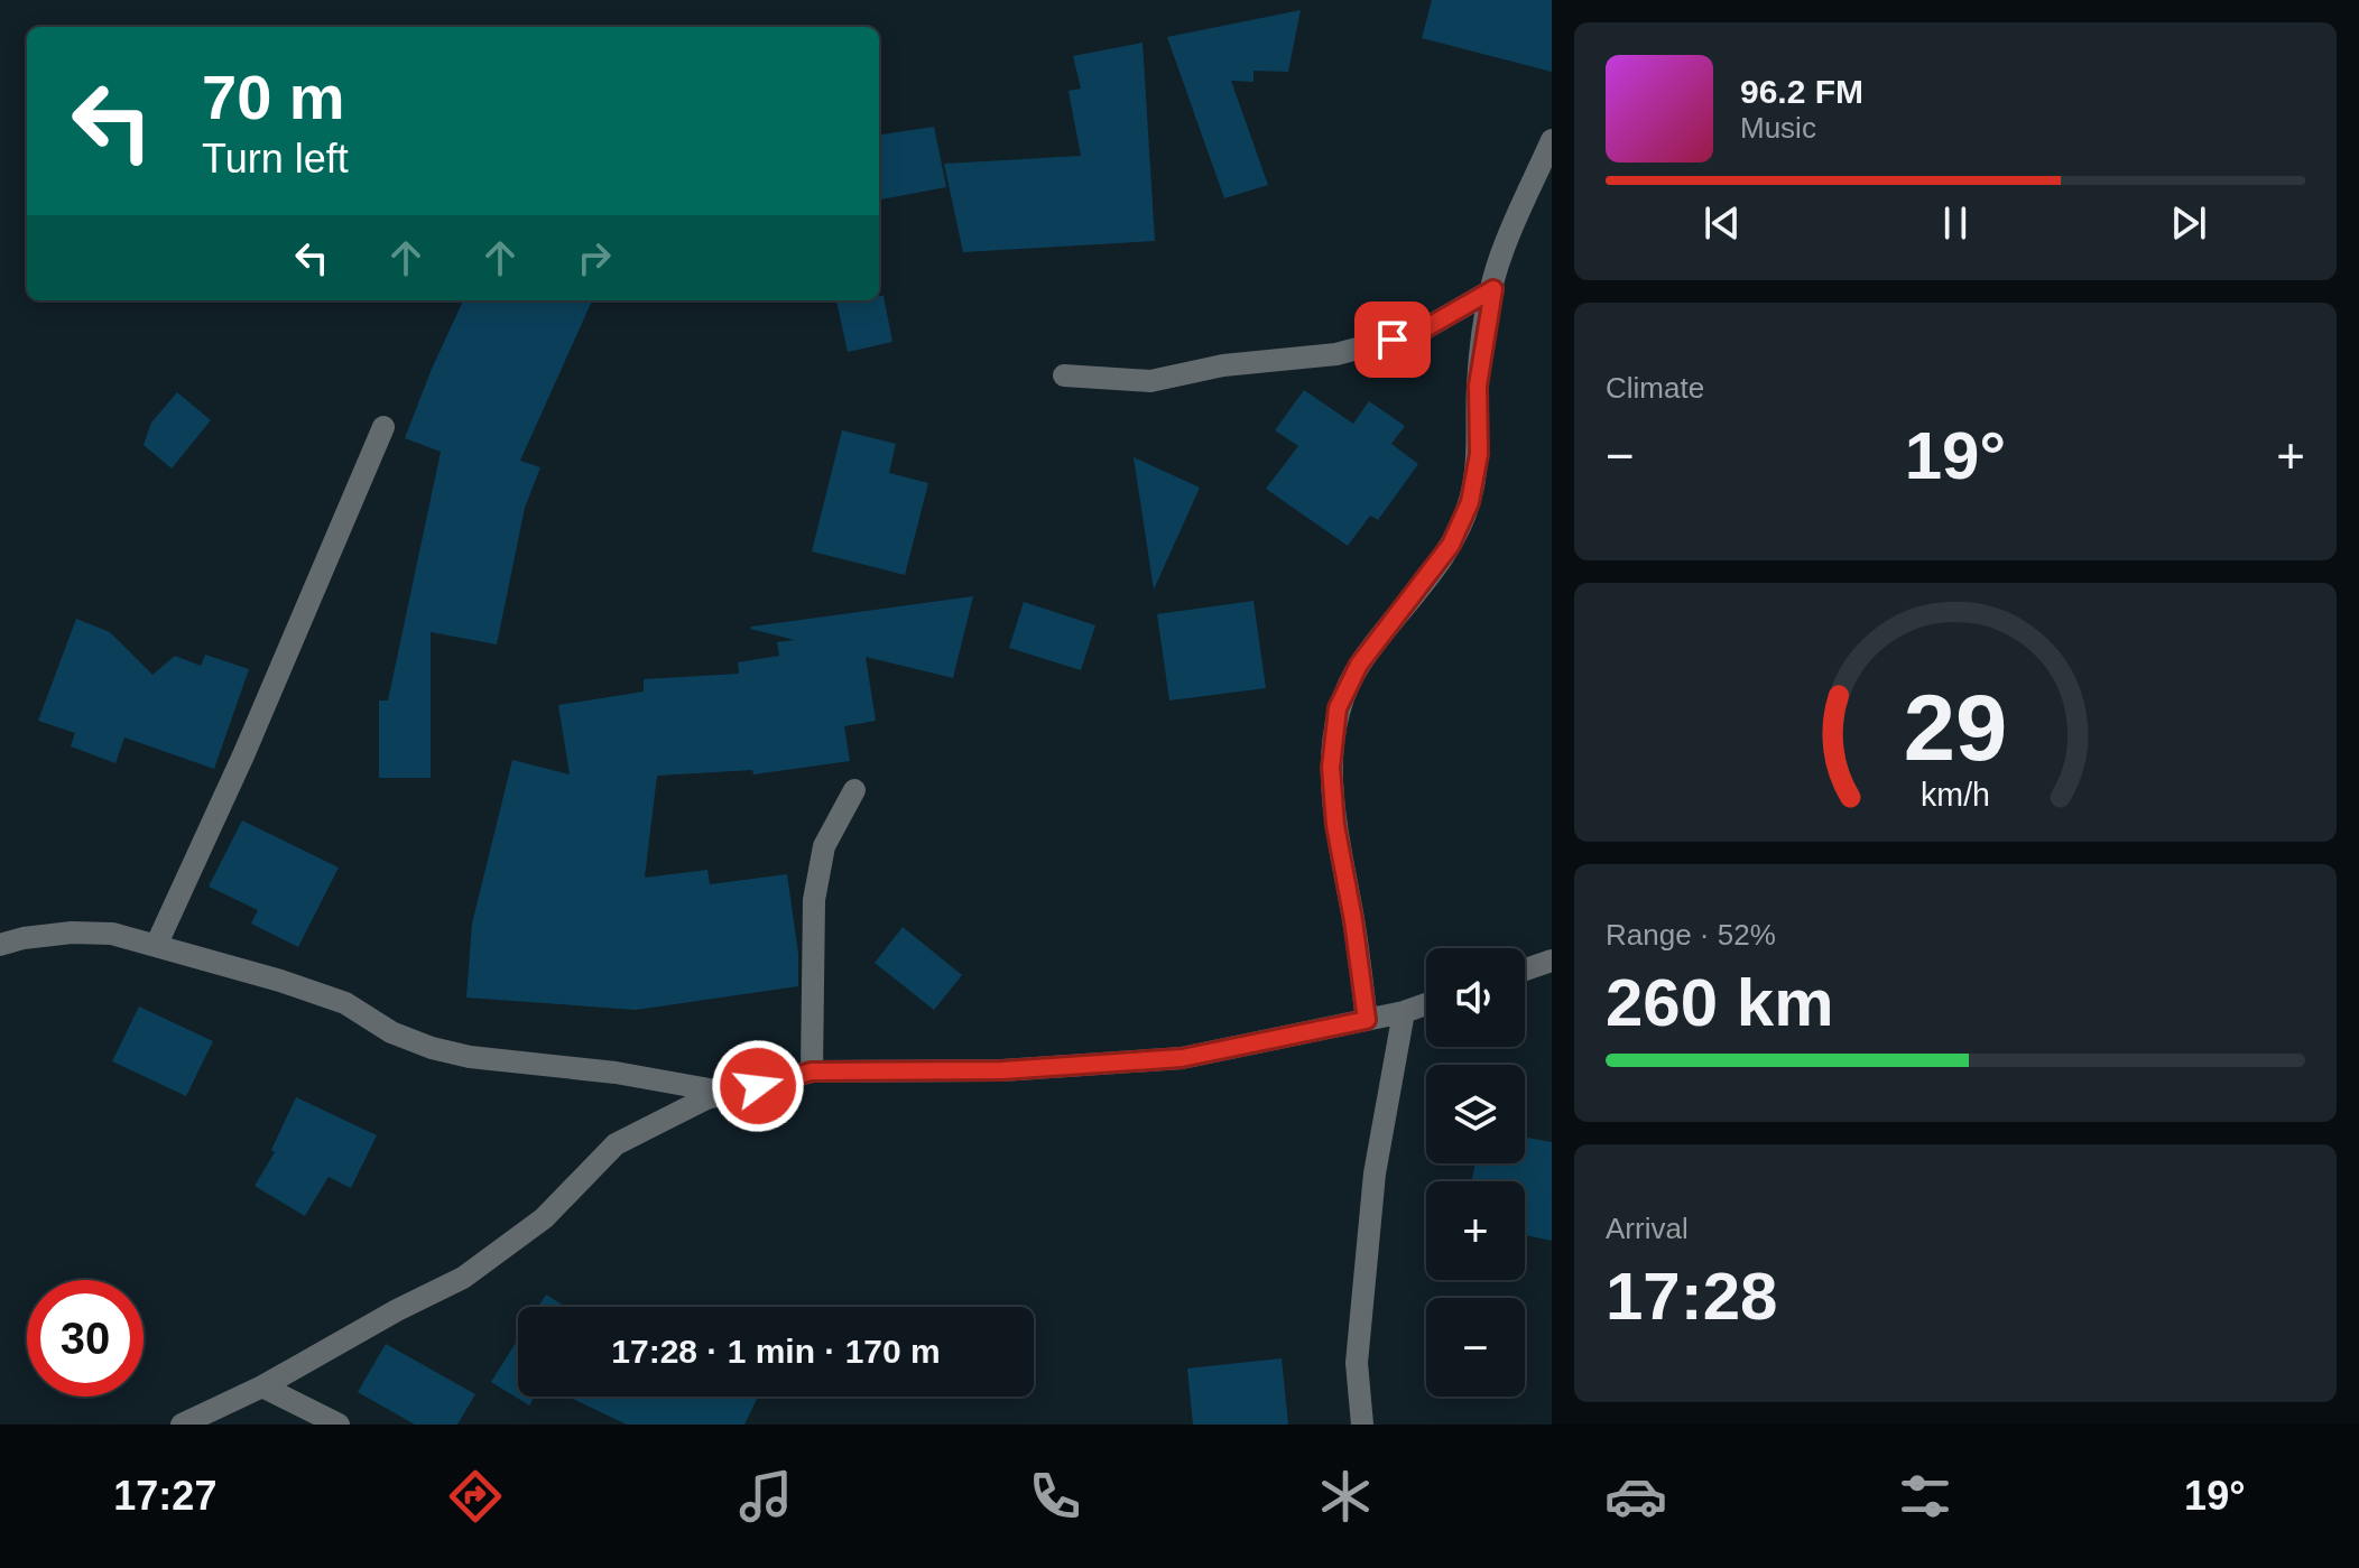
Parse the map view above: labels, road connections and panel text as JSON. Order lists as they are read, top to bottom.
{
  "page": {
    "turn": ["70 m", "Turn left"],
    "song": ["96.2 FM", "Music"],
    "tile": [
      "Climate",
      ["Range · 52%", "260 km"],
      ["Arrival", "17:28"]
    ],
    "heat": ["−", "19°", "+"],
    "map_buttons": ["+", "−"],
    "limit": "30",
    "trip": "17:28 · 1 min · 170 m",
    "tabs": ["17:27", "19°"],
    "gauge": ["29", "km/h"]
  }
}
